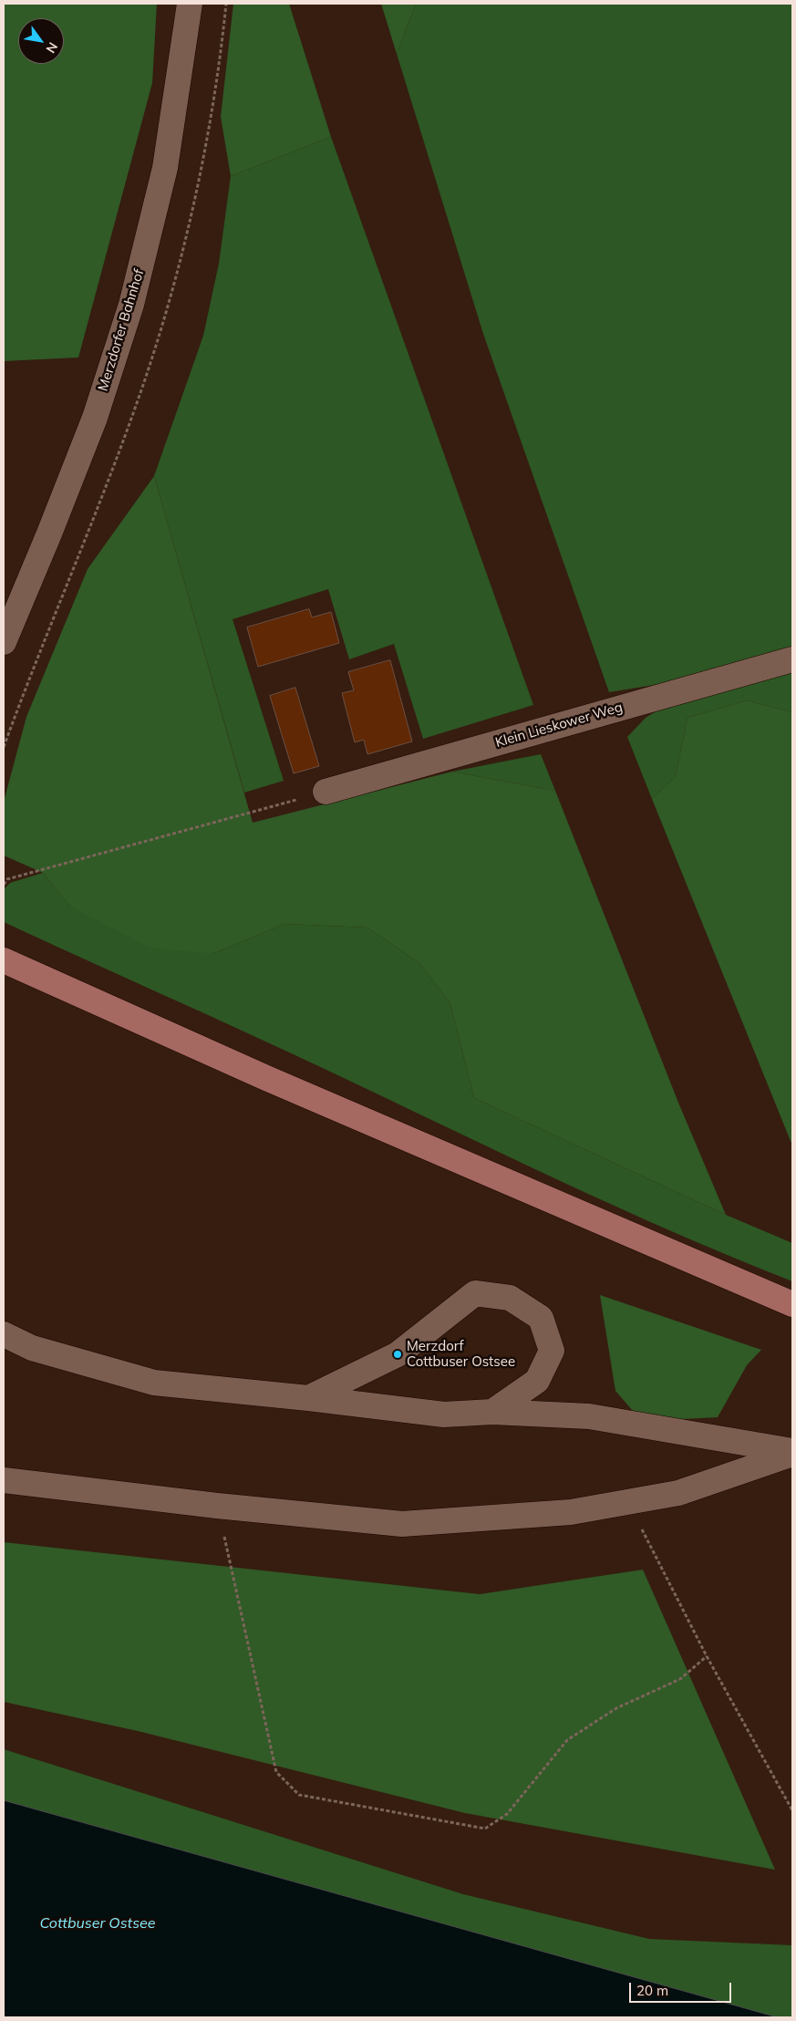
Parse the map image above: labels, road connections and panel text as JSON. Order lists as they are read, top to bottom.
{
  "streets": {
    "street": ["Merzdorfer Bahnhof", "Klein Lieskower Weg"]
  },
  "water": ["Cottbuser Ostsee"],
  "places": ["Merzdorf Cottbuser Ostsee"],
  "scale_bar": "20 m",
  "north": "bottom right"
}
